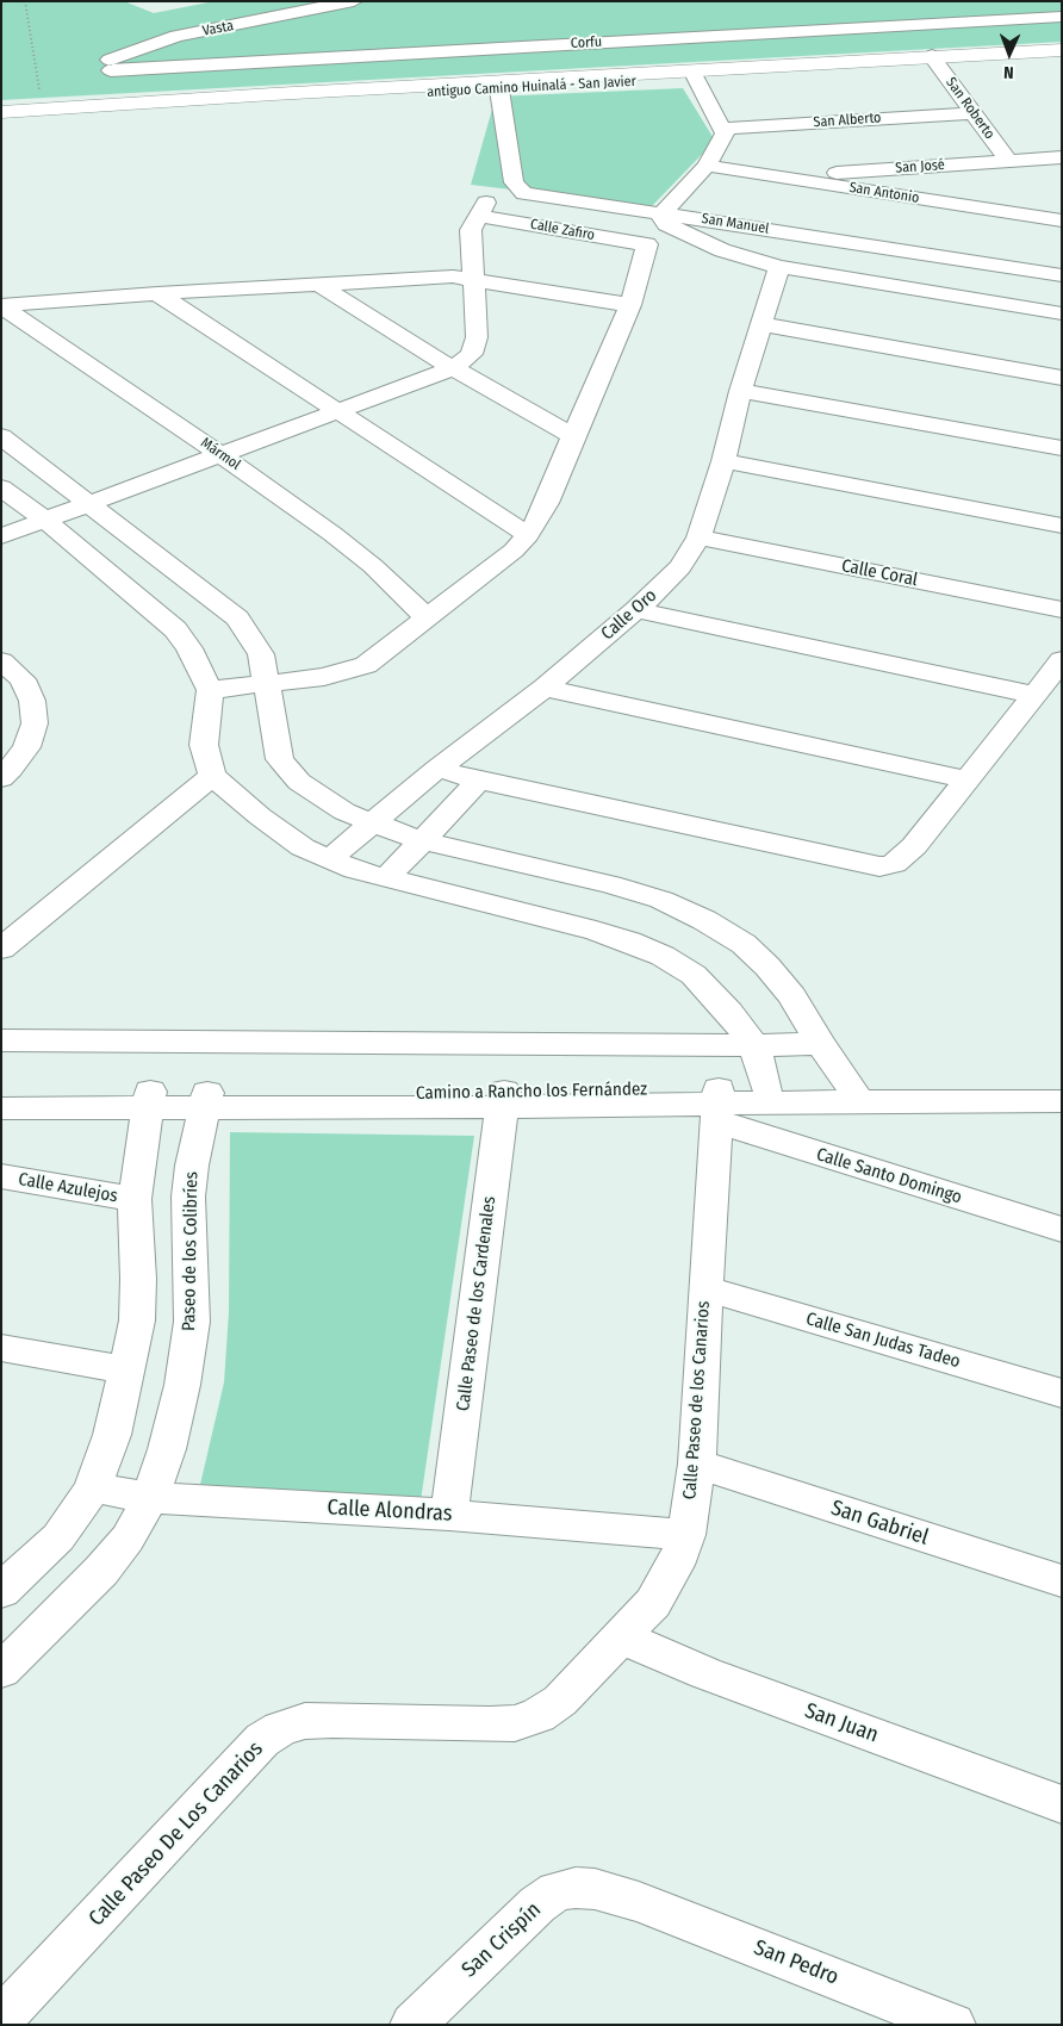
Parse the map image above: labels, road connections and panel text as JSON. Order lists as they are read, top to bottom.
{
  "streets": {
    "main road": ["antiguo Camino Huinalá - San Javier"],
    "street": [
      "Vasta",
      "Corfu",
      "San Roberto",
      "San Alberto",
      "San José",
      "San Antonio",
      "San Manuel",
      "Calle Zafiro",
      "Mármol",
      "Calle Coral",
      "Calle Oro",
      "Calle Santo Domingo",
      "Calle Azulejos",
      "Paseo de los Colibríes",
      "Calle Paseo de los Cardenales",
      "Calle San Judas Tadeo",
      "Calle Paseo de los Canarios",
      "Calle Alondras",
      "San Gabriel",
      "San Juan",
      "Calle Paseo De Los Canarios",
      "San Crispín",
      "San Pedro"
    ]
  },
  "crossings": [
    ["Vasta", "Corfu"],
    ["antiguo Camino Huinalá - San Javier", "San Roberto"],
    ["antiguo Camino Huinalá - San Javier", "San Manuel"],
    ["San Roberto", "San Alberto"],
    ["San Roberto", "San José"],
    ["San José", "San Antonio"],
    ["Calle Coral", "Calle Oro"],
    ["Calle Santo Domingo", "Calle Paseo de los Canarios"],
    ["Paseo de los Colibríes", "Calle Alondras"],
    ["Calle Paseo de los Cardenales", "Calle Alondras"],
    ["Calle San Judas Tadeo", "Calle Paseo de los Canarios"],
    ["Calle Paseo de los Canarios", "Calle Alondras"],
    ["Calle Paseo de los Canarios", "San Gabriel"],
    ["Calle Paseo de los Canarios", "San Juan"],
    ["Calle Paseo de los Canarios", "Calle Paseo De Los Canarios"],
    ["San Crispín", "San Pedro"]
  ],
  "north": "bottom"
}
